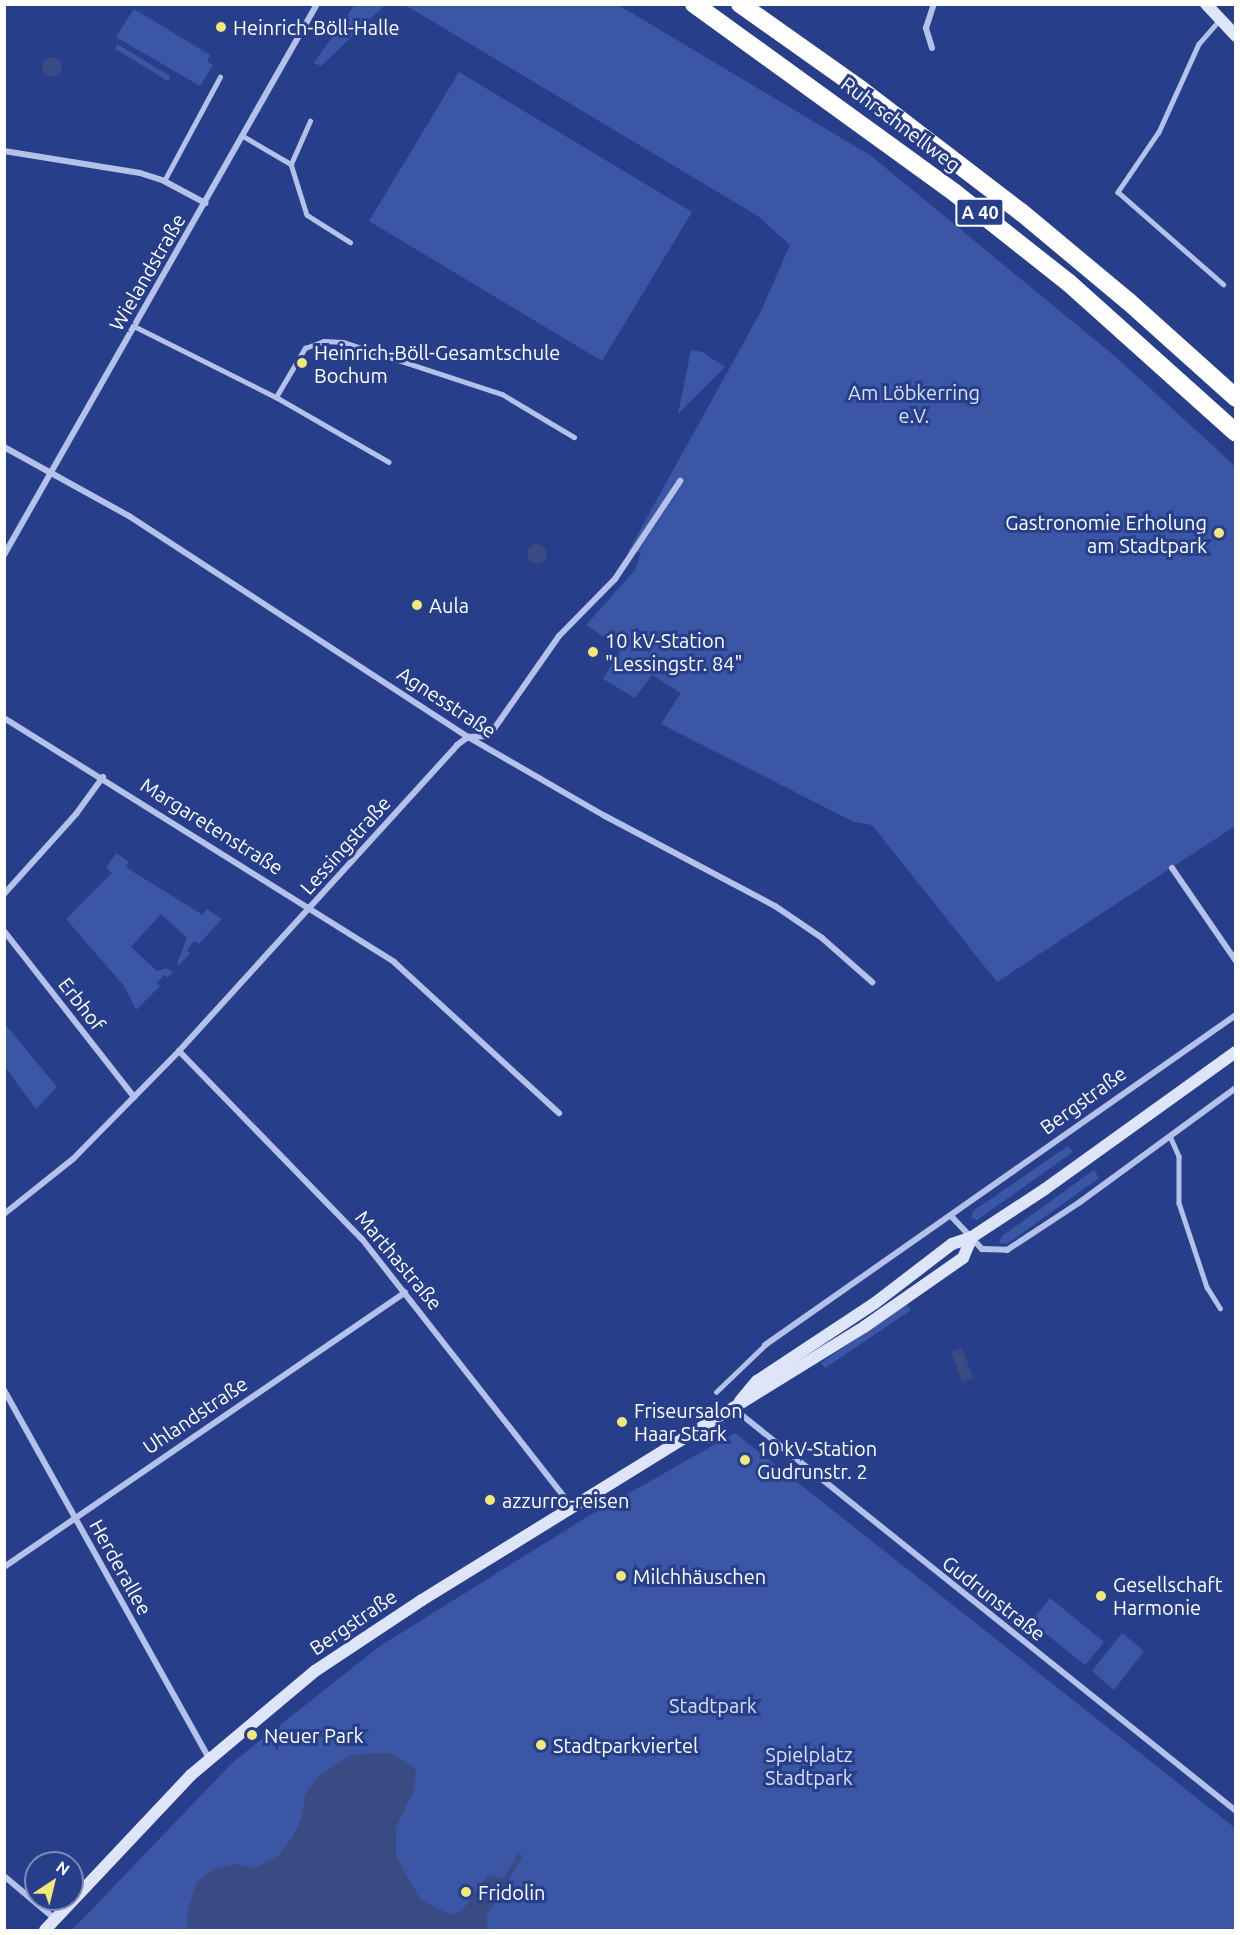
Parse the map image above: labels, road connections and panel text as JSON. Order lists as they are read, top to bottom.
{
  "streets": {
    "highway": ["Ruhrschnellweg", "A 40"],
    "street": [
      "Wielandstraße",
      "Agnesstraße",
      "Margaretenstraße",
      "Lessingstraße",
      "Erbhof",
      "Bergstraße",
      "Marthastraße",
      "Uhlandstraße",
      "Herderallee",
      "Gudrunstraße"
    ]
  },
  "crossings": [
    ["Wielandstraße", "Agnesstraße"],
    ["Agnesstraße", "Lessingstraße"],
    ["Margaretenstraße", "Lessingstraße"],
    ["Lessingstraße", "Erbhof"],
    ["Lessingstraße", "Marthastraße"],
    ["Bergstraße", "Marthastraße"],
    ["Bergstraße", "Herderallee"],
    ["Bergstraße", "Gudrunstraße"],
    ["Marthastraße", "Uhlandstraße"],
    ["Uhlandstraße", "Herderallee"]
  ],
  "parks": ["Am Löbkerring e.V.", "Stadtpark", "Spielplatz Stadtpark"],
  "places": [
    "Heinrich-Böll-Halle",
    "Heinrich-Böll-Gesamtschule Bochum",
    "Gastronomie Erholung am Stadtpark",
    "Aula",
    "10 kV-Station \"Lessingstr. 84\"",
    "Friseursalon Haar Stark",
    "10 kV-Station Gudrunstr. 2",
    "azzurro-reisen",
    "Milchhäuschen",
    "Gesellschaft Harmonie",
    "Neuer Park",
    "Stadtparkviertel",
    "Fridolin"
  ],
  "north": "top right"
}
